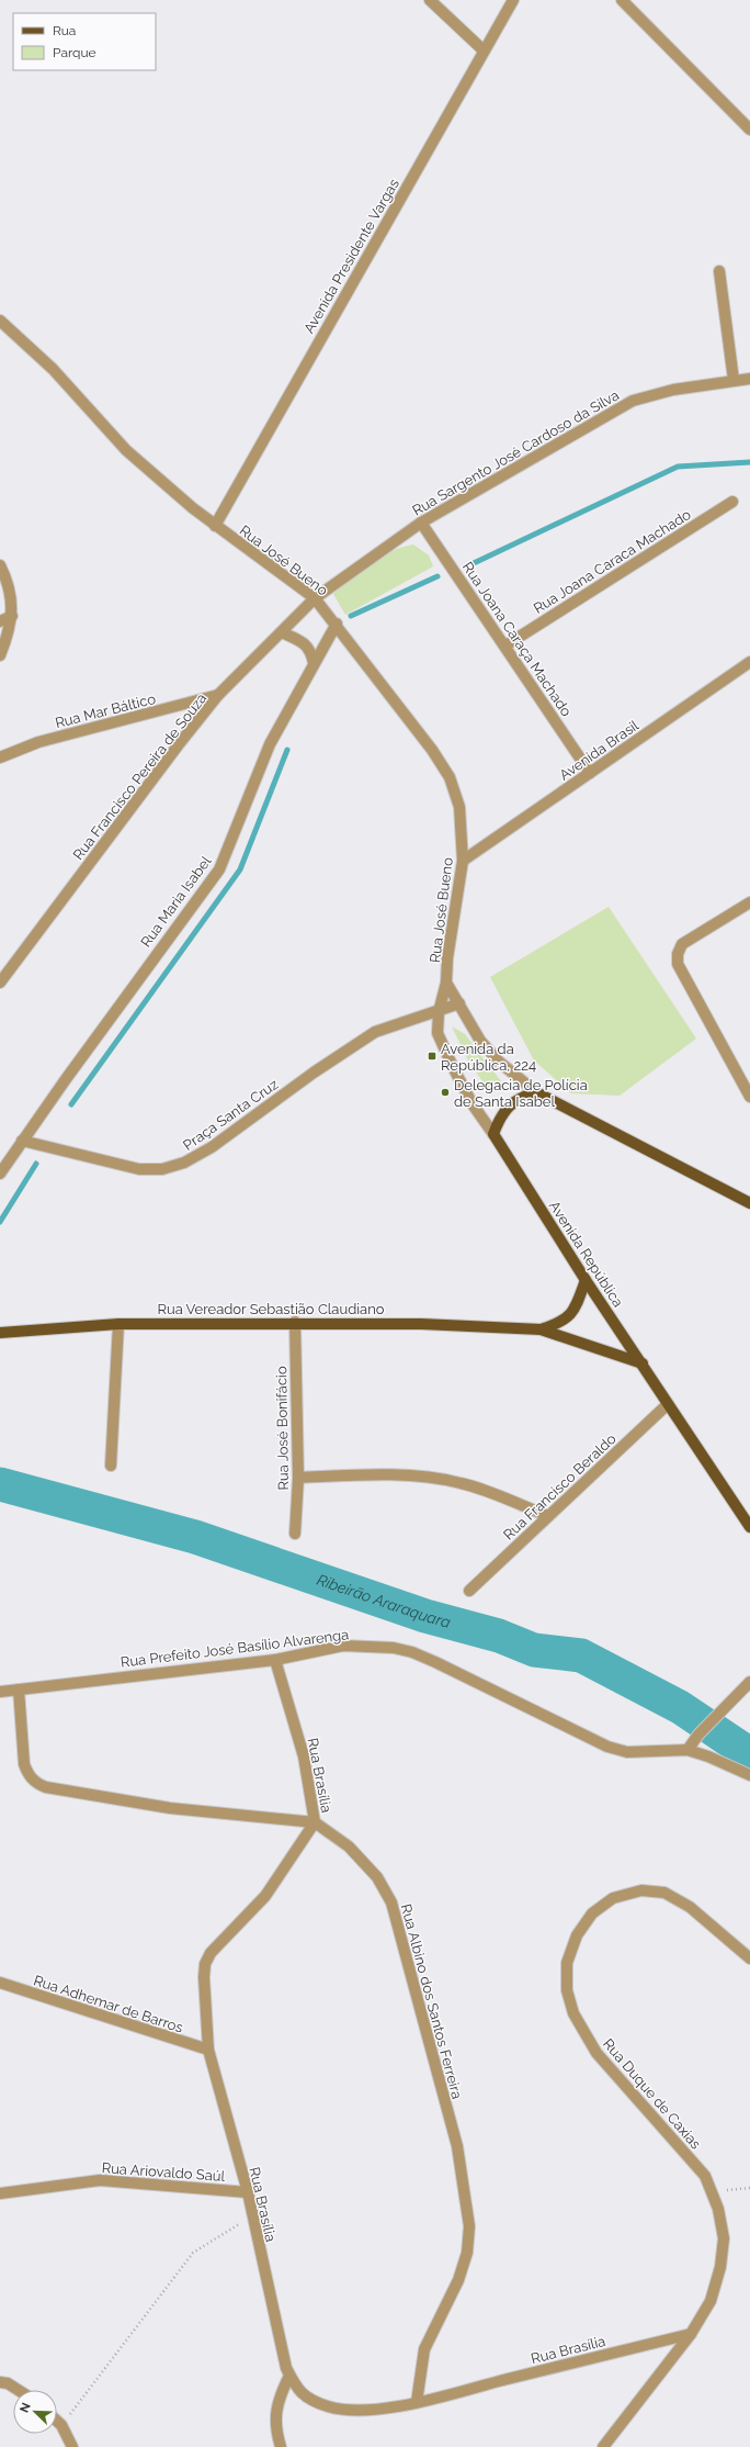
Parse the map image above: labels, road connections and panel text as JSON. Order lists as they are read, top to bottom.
{
  "streets": {
    "main road": ["Avenida República", "Rua Vereador Sebastião Claudiano"],
    "street": [
      "Avenida Presidente Vargas",
      "Rua Sargento José Cardoso da Silva",
      "Rua José Bueno",
      "Rua Joana Caraca Machado",
      "Rua Joana Caraça Machado",
      "Rua Mar Báltico",
      "Avenida Brasil",
      "Rua Francisco Pereira de Souza",
      "Rua Maria Isabel",
      "Praça Santa Cruz",
      "Rua José Bonifácio",
      "Rua Francisco Beraldo",
      "Rua Prefeito José Basílio Alvarenga",
      "Rua Brasília",
      "Rua Albino dos Santos Ferreira",
      "Rua Adhemar de Barros",
      "Rua Duque de Caxias",
      "Rua Ariovaldo Saúl"
    ]
  },
  "crossings": [
    ["Avenida Presidente Vargas", "Rua José Bueno"],
    ["Rua Sargento José Cardoso da Silva", "Rua José Bueno"],
    ["Rua Sargento José Cardoso da Silva", "Rua Joana Caraça Machado"],
    ["Rua Sargento José Cardoso da Silva", "Rua Francisco Pereira de Souza"],
    ["Rua José Bueno", "Avenida Brasil"],
    ["Rua José Bueno", "Rua Francisco Pereira de Souza"],
    ["Rua José Bueno", "Rua Maria Isabel"],
    ["Rua José Bueno", "Avenida República"],
    ["Rua Joana Caraca Machado", "Rua Joana Caraça Machado"],
    ["Rua Joana Caraça Machado", "Avenida Brasil"],
    ["Rua Mar Báltico", "Rua Francisco Pereira de Souza"],
    ["Rua Maria Isabel", "Praça Santa Cruz"],
    ["Praça Santa Cruz", "Avenida República"],
    ["Avenida República", "Rua Francisco Beraldo"],
    ["Rua Vereador Sebastião Claudiano", "Rua José Bonifácio"],
    ["Rua Prefeito José Basílio Alvarenga", "Rua Brasília"],
    ["Rua Prefeito José Basílio Alvarenga", "Rua Albino dos Santos Ferreira"],
    ["Rua Brasília", "Rua Albino dos Santos Ferreira"],
    ["Rua Brasília", "Rua Adhemar de Barros"],
    ["Rua Brasília", "Rua Duque de Caxias"],
    ["Rua Brasília", "Rua Ariovaldo Saúl"]
  ],
  "water": ["Ribeirão Araraquara"],
  "places": {
    "transit": ["Avenida da República, 224"],
    "other": ["Delegacia de Polícia de Santa Isabel"]
  },
  "legend": ["Rua", "Parque"],
  "north": "top left"
}
